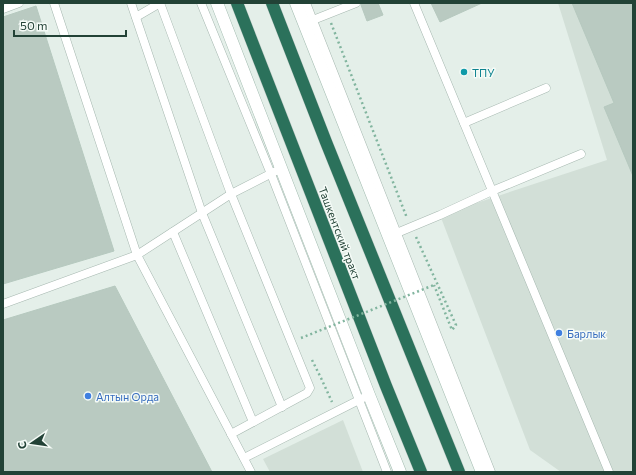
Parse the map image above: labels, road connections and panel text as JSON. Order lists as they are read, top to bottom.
{
  "streets": {
    "highway": ["Ташкентский тракт"]
  },
  "places": ["ТПУ", "Барлык", "Алтын Орда"],
  "scale_bar": "50 m",
  "north": "left"
}
